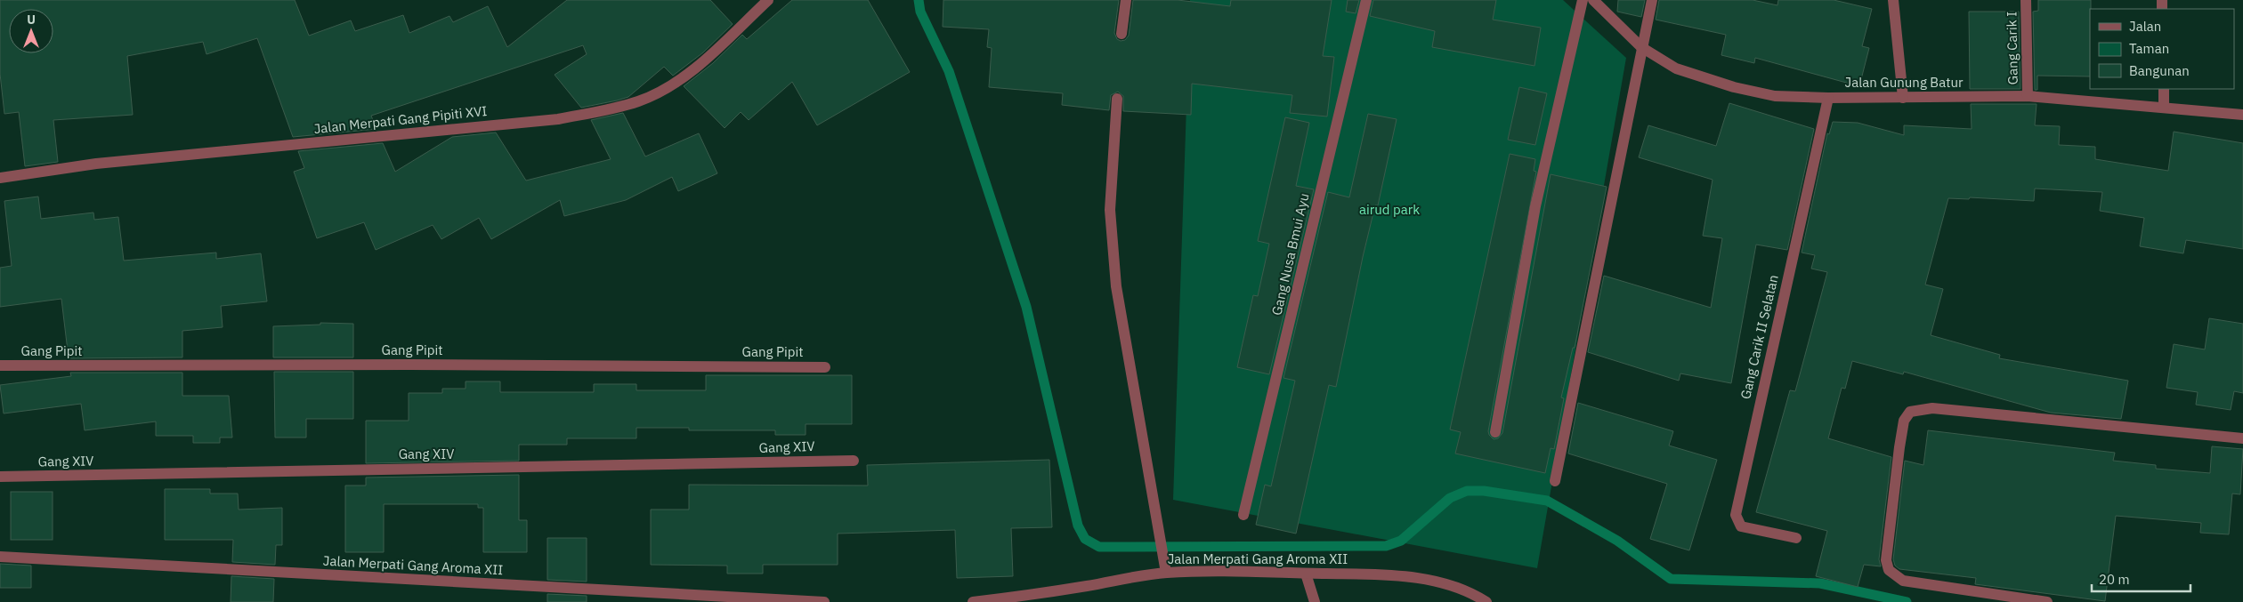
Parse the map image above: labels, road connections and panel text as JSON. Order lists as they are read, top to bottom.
{
  "streets": {
    "street": [
      "Gang Carik I",
      "Jalan Gunung Batur",
      "Jalan Merpati Gang Pipiti XVI",
      "Gang Nusa Bmui Ayu",
      "Gang Carik II Selatan",
      "Gang Pipit",
      "Gang XIV",
      "Jalan Merpati Gang Aroma XII"
    ]
  },
  "crossings": [
    ["Gang Carik I", "Jalan Gunung Batur"],
    ["Jalan Gunung Batur", "Gang Carik II Selatan"]
  ],
  "parks": ["airud park"],
  "legend": ["Jalan", "Taman", "Bangunan"],
  "scale_bar": "20 m",
  "north": "top"
}
